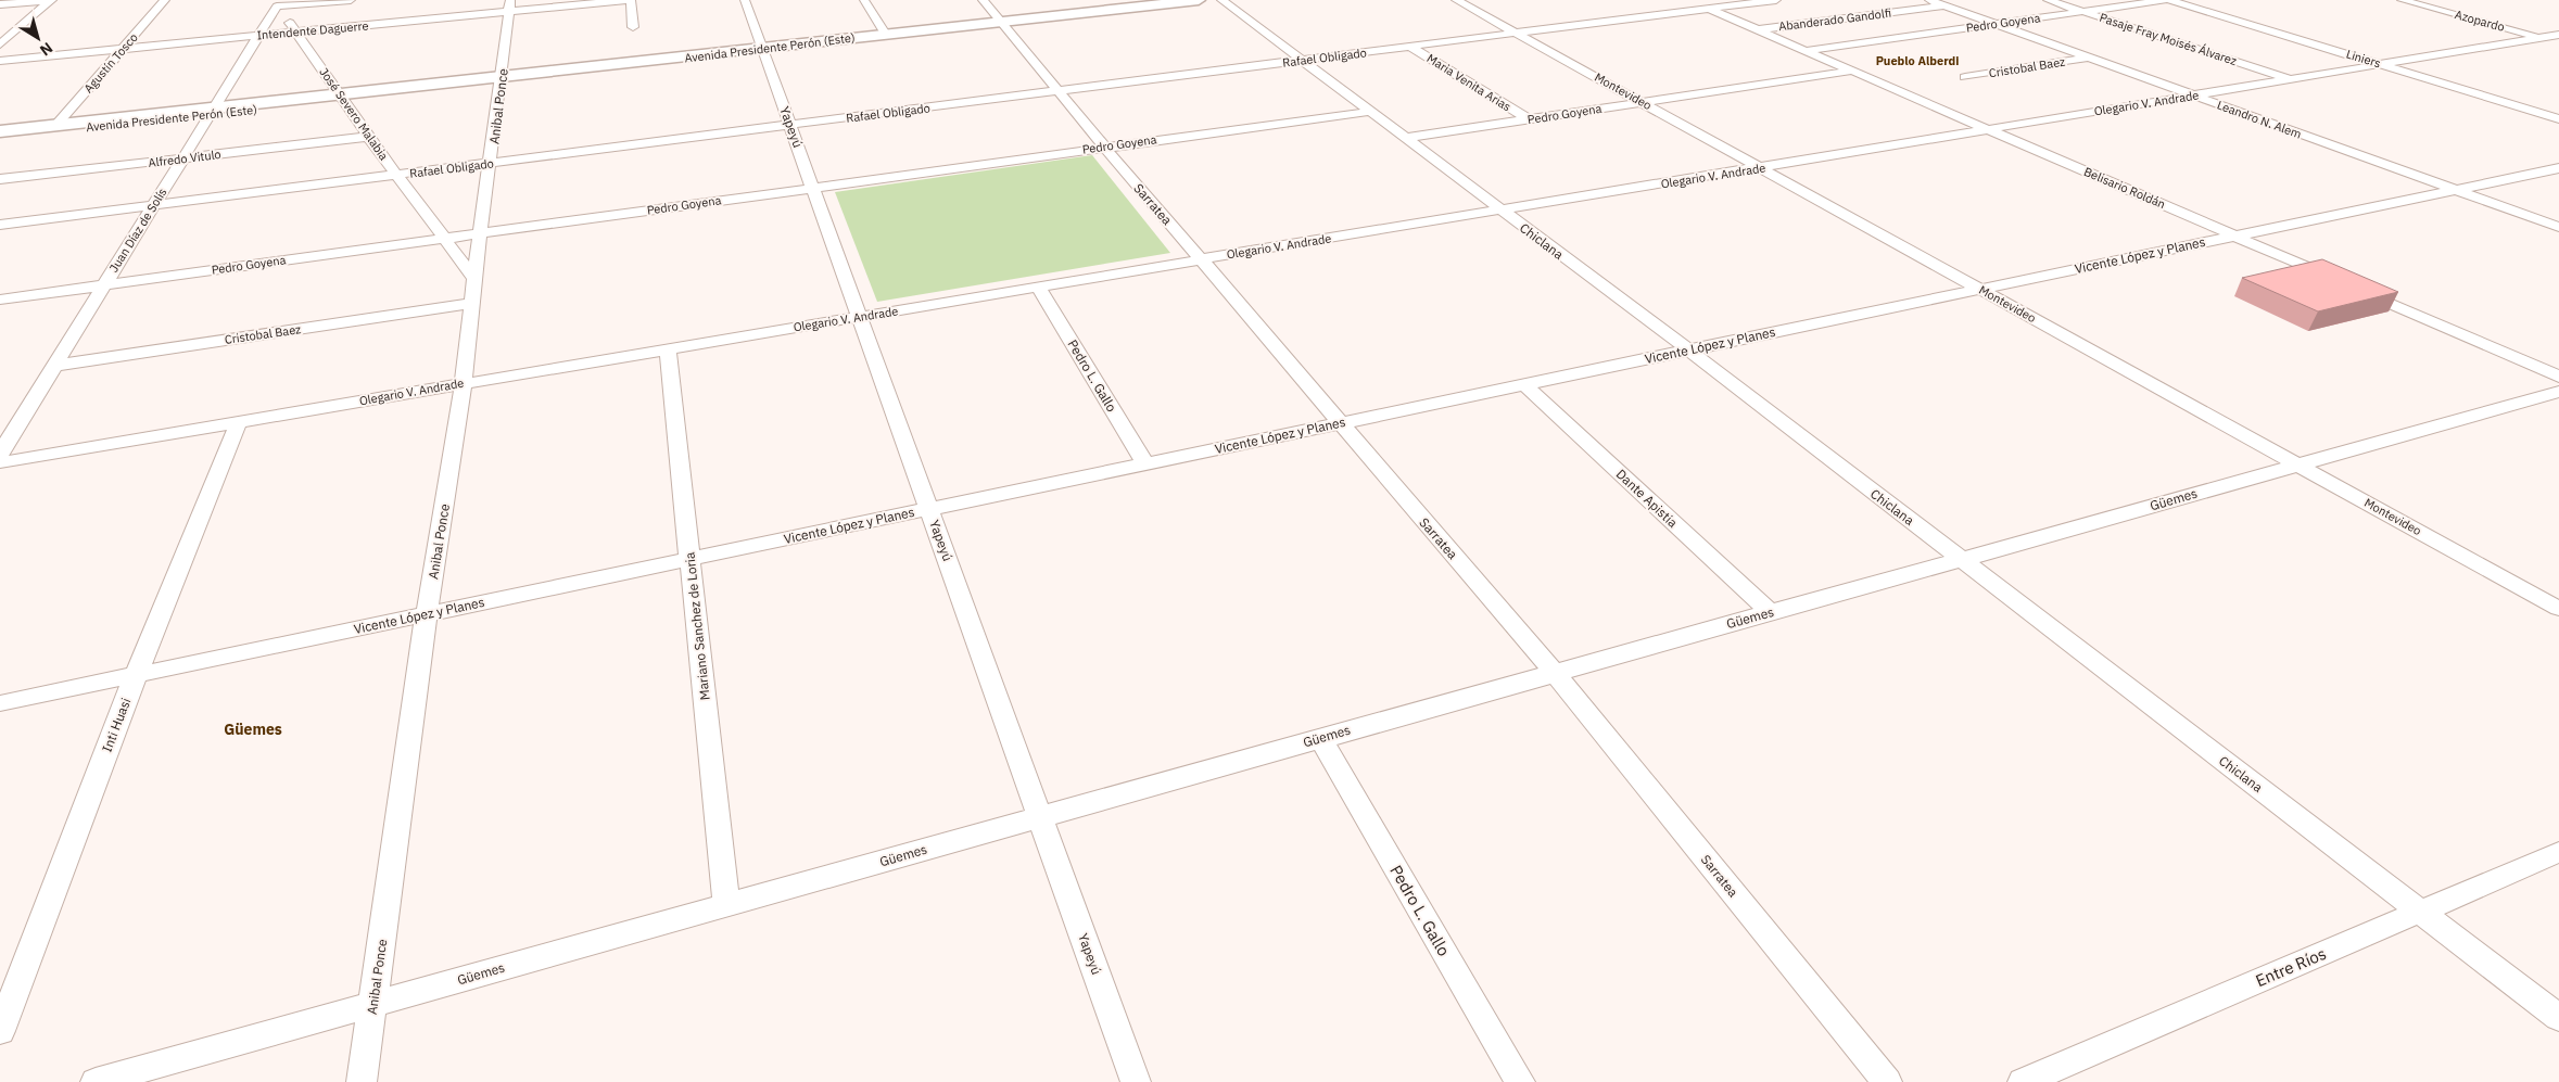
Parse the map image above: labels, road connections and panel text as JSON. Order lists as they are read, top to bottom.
{
  "streets": {
    "main road": ["Avenida Presidente Perón (Este)"],
    "street": [
      "Abanderado Gandolfi",
      "Azopardo",
      "Pedro Goyena",
      "Intendente Daguerre",
      "Pasaje Fray Moisés Álvarez",
      "Rafael Obligado",
      "Liniers",
      "Agustín Tosco",
      "Cristobal Baez",
      "Maria Venita Arias",
      "Montevideo",
      "Olegario V. Andrade",
      "Anibal Ponce",
      "José Severo Malabia",
      "Leandro N. Alem",
      "Yapeyú",
      "Alfredo Vitulo",
      "Belisario Roldán",
      "Sarratea",
      "Juan Díaz de Solís",
      "Chiclana",
      "Vicente López y Planes",
      "Pedro L. Gallo",
      "Dante Apistia",
      "Güemes",
      "Mariano Sanchez de Loria",
      "Inti Huasi",
      "Entre Ríos"
    ]
  },
  "crossings": [
    ["Abanderado Gandolfi", "Leandro N. Alem"],
    ["Abanderado Gandolfi", "Belisario Roldán"],
    ["Azopardo", "Olegario V. Andrade"],
    ["Pedro Goyena", "Pasaje Fray Moisés Álvarez"],
    ["Pedro Goyena", "Liniers"],
    ["Pedro Goyena", "Maria Venita Arias"],
    ["Pedro Goyena", "Montevideo"],
    ["Pedro Goyena", "Anibal Ponce"],
    ["Pedro Goyena", "José Severo Malabia"],
    ["Pedro Goyena", "Leandro N. Alem"],
    ["Pedro Goyena", "Yapeyú"],
    ["Pedro Goyena", "Belisario Roldán"],
    ["Pedro Goyena", "Sarratea"],
    ["Pedro Goyena", "Juan Díaz de Solís"],
    ["Pedro Goyena", "Chiclana"],
    ["Intendente Daguerre", "Agustín Tosco"],
    ["Intendente Daguerre", "Anibal Ponce"],
    ["Intendente Daguerre", "José Severo Malabia"],
    ["Intendente Daguerre", "Juan Díaz de Solís"],
    ["Pasaje Fray Moisés Álvarez", "Olegario V. Andrade"],
    ["Avenida Presidente Perón (Este)", "Agustín Tosco"],
    ["Avenida Presidente Perón (Este)", "Anibal Ponce"],
    ["Avenida Presidente Perón (Este)", "José Severo Malabia"],
    ["Avenida Presidente Perón (Este)", "Yapeyú"],
    ["Avenida Presidente Perón (Este)", "Sarratea"],
    ["Avenida Presidente Perón (Este)", "Juan Díaz de Solís"],
    ["Rafael Obligado", "Maria Venita Arias"],
    ["Rafael Obligado", "Montevideo"],
    ["Rafael Obligado", "Anibal Ponce"],
    ["Rafael Obligado", "José Severo Malabia"],
    ["Rafael Obligado", "Yapeyú"],
    ["Rafael Obligado", "Belisario Roldán"],
    ["Rafael Obligado", "Sarratea"],
    ["Rafael Obligado", "Juan Díaz de Solís"],
    ["Rafael Obligado", "Chiclana"],
    ["Liniers", "Olegario V. Andrade"],
    ["Cristobal Baez", "Anibal Ponce"],
    ["Cristobal Baez", "Leandro N. Alem"],
    ["Cristobal Baez", "Juan Díaz de Solís"],
    ["Montevideo", "Olegario V. Andrade"],
    ["Montevideo", "Vicente López y Planes"],
    ["Montevideo", "Güemes"],
    ["Olegario V. Andrade", "Anibal Ponce"],
    ["Olegario V. Andrade", "Leandro N. Alem"],
    ["Olegario V. Andrade", "Yapeyú"],
    ["Olegario V. Andrade", "Belisario Roldán"],
    ["Olegario V. Andrade", "Sarratea"],
    ["Olegario V. Andrade", "Chiclana"],
    ["Olegario V. Andrade", "Pedro L. Gallo"],
    ["Olegario V. Andrade", "Mariano Sanchez de Loria"],
    ["Olegario V. Andrade", "Inti Huasi"],
    ["Anibal Ponce", "José Severo Malabia"],
    ["Anibal Ponce", "Vicente López y Planes"],
    ["Anibal Ponce", "Güemes"],
    ["José Severo Malabia", "Alfredo Vitulo"],
    ["José Severo Malabia", "Juan Díaz de Solís"],
    ["Leandro N. Alem", "Vicente López y Planes"],
    ["Yapeyú", "Vicente López y Planes"],
    ["Yapeyú", "Güemes"],
    ["Alfredo Vitulo", "Juan Díaz de Solís"],
    ["Belisario Roldán", "Vicente López y Planes"],
    ["Sarratea", "Vicente López y Planes"],
    ["Sarratea", "Güemes"],
    ["Chiclana", "Vicente López y Planes"],
    ["Chiclana", "Güemes"],
    ["Chiclana", "Entre Ríos"],
    ["Vicente López y Planes", "Pedro L. Gallo"],
    ["Vicente López y Planes", "Dante Apistia"],
    ["Vicente López y Planes", "Mariano Sanchez de Loria"],
    ["Vicente López y Planes", "Inti Huasi"],
    ["Pedro L. Gallo", "Güemes"],
    ["Dante Apistia", "Güemes"],
    ["Güemes", "Mariano Sanchez de Loria"]
  ],
  "districts": ["Pueblo Alberdi", "Güemes"],
  "north": "bottom right"
}
